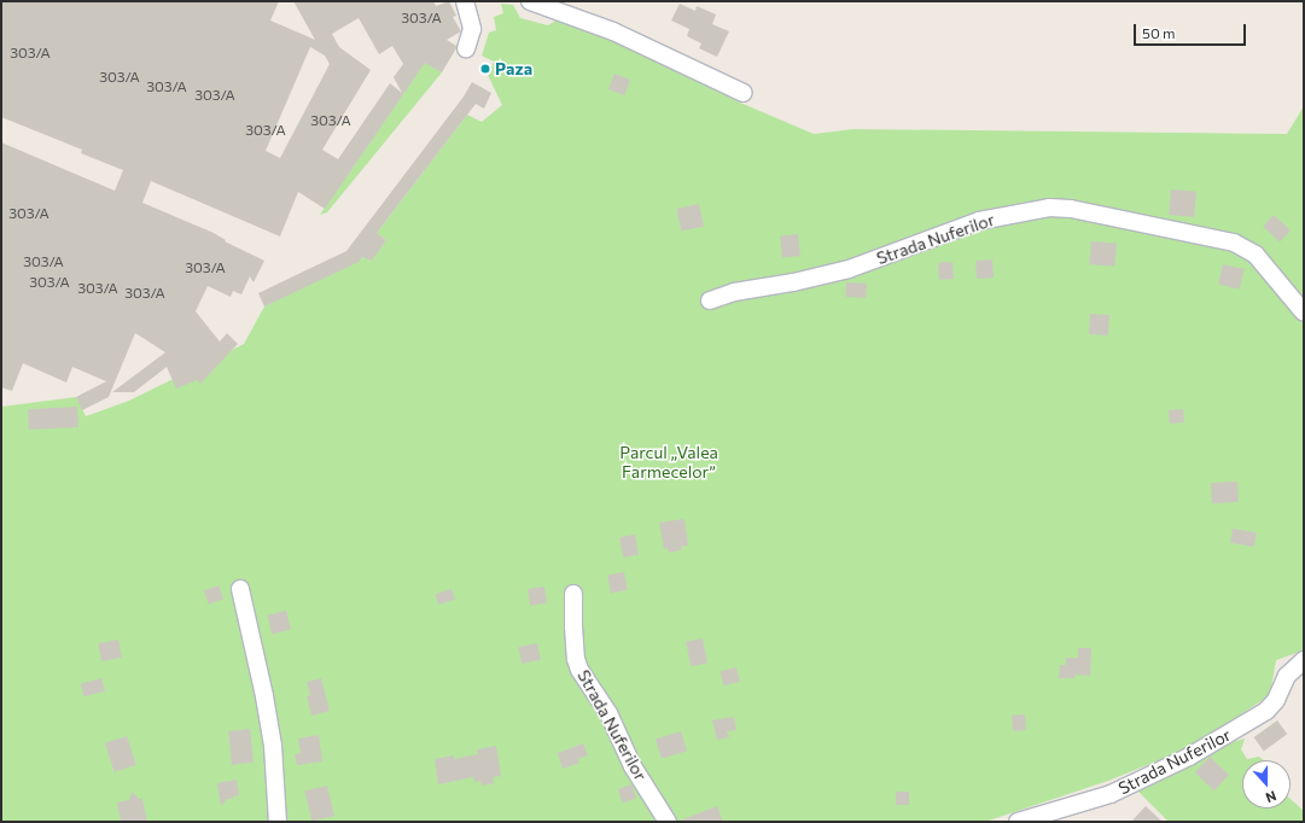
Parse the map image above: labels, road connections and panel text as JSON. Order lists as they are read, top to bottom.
{
  "streets": {
    "street": ["Strada Nuferilor"]
  },
  "parks": ["Parcul „Valea Farmecelor”"],
  "places": ["Paza"],
  "house_numbers": [
    "303/A",
    "303/A",
    "303/A",
    "303/A",
    "303/A",
    "303/A",
    "303/A",
    "303/A",
    "303/A",
    "303/A",
    "303/A",
    "303/A",
    "303/A"
  ],
  "scale_bar": "50 m",
  "north": "bottom"
}
